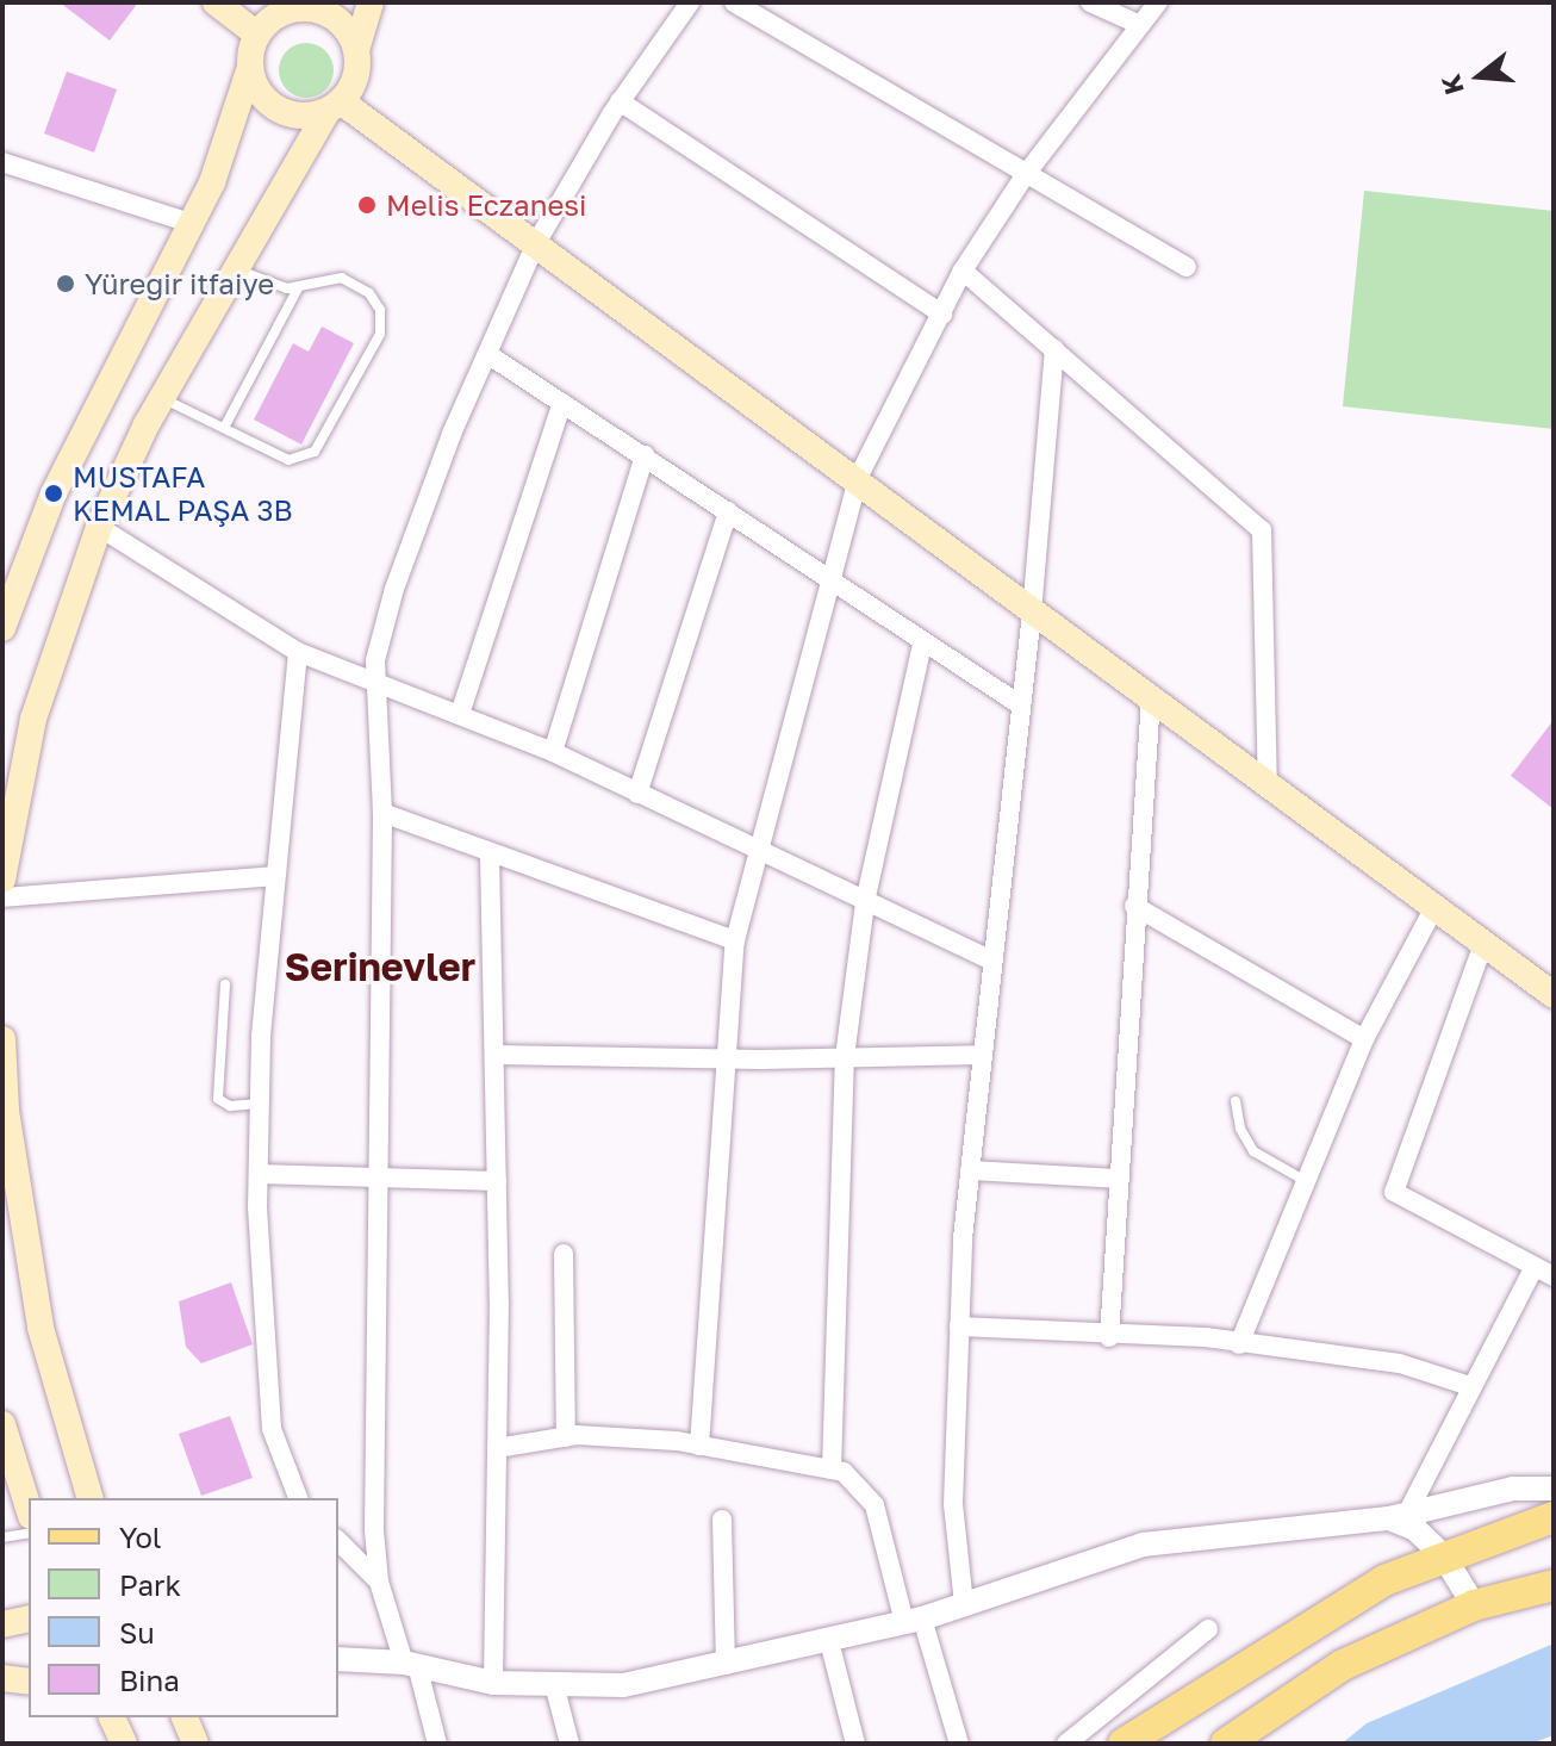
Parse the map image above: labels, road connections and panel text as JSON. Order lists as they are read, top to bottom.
{
  "districts": ["Serinevler"],
  "places": ["Melis Eczanesi", "Yüreğir itfaiye", "MUSTAFA KEMAL PAŞA 3B"],
  "legend": [
    "Yol",
    "Park",
    "Su",
    "Bina"
  ],
  "north": "left"
}
